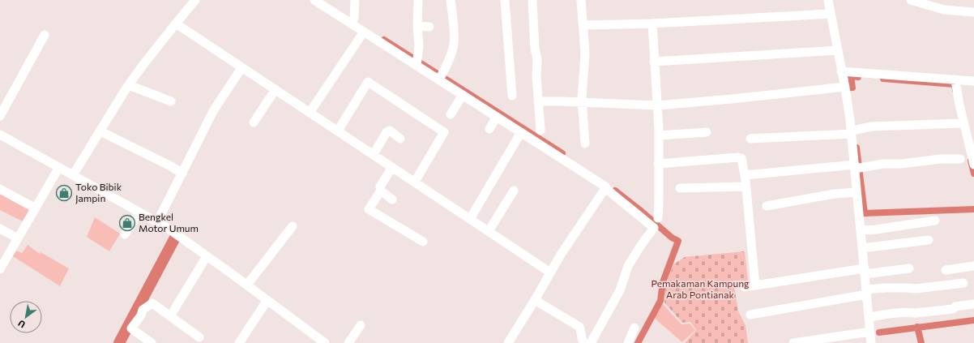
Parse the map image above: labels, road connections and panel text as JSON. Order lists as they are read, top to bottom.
{
  "parks": ["Pemakaman Kampung Arab Pontianak"],
  "places": {
    "shop": ["Toko Bibik Jampin", "Bengkel Motor Umum"]
  },
  "north": "bottom left"
}
